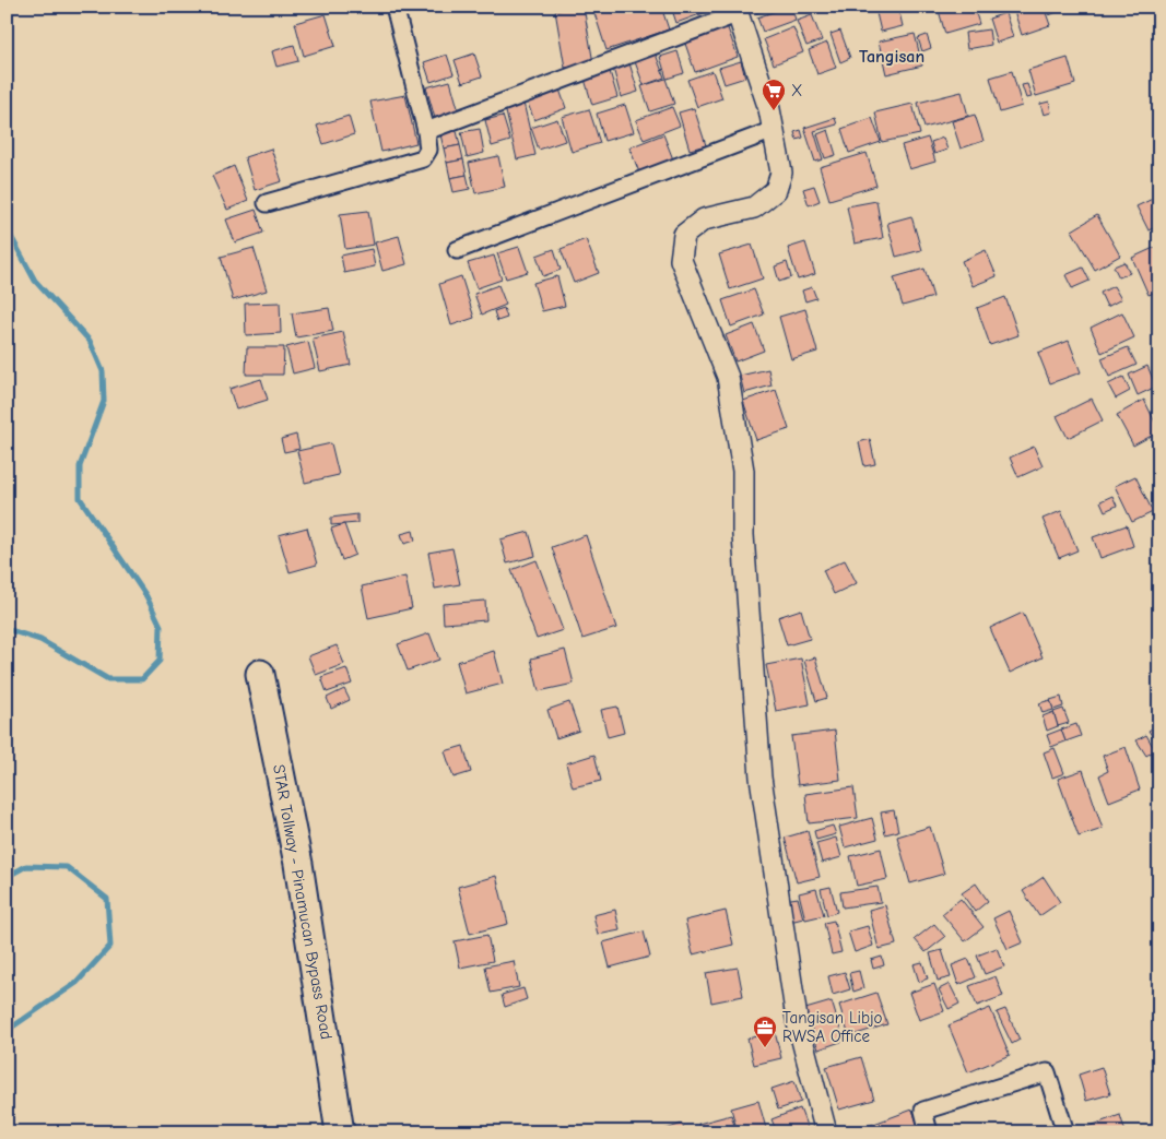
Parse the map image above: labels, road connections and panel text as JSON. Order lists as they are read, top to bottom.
{
  "streets": {
    "main road": ["STAR Tollway - Pinamucan Bypass Road"]
  },
  "districts": ["Tangisan"],
  "places": {
    "supermarket": ["X"],
    "office": ["Tangisan Libjo RWSA Office"]
  }
}
